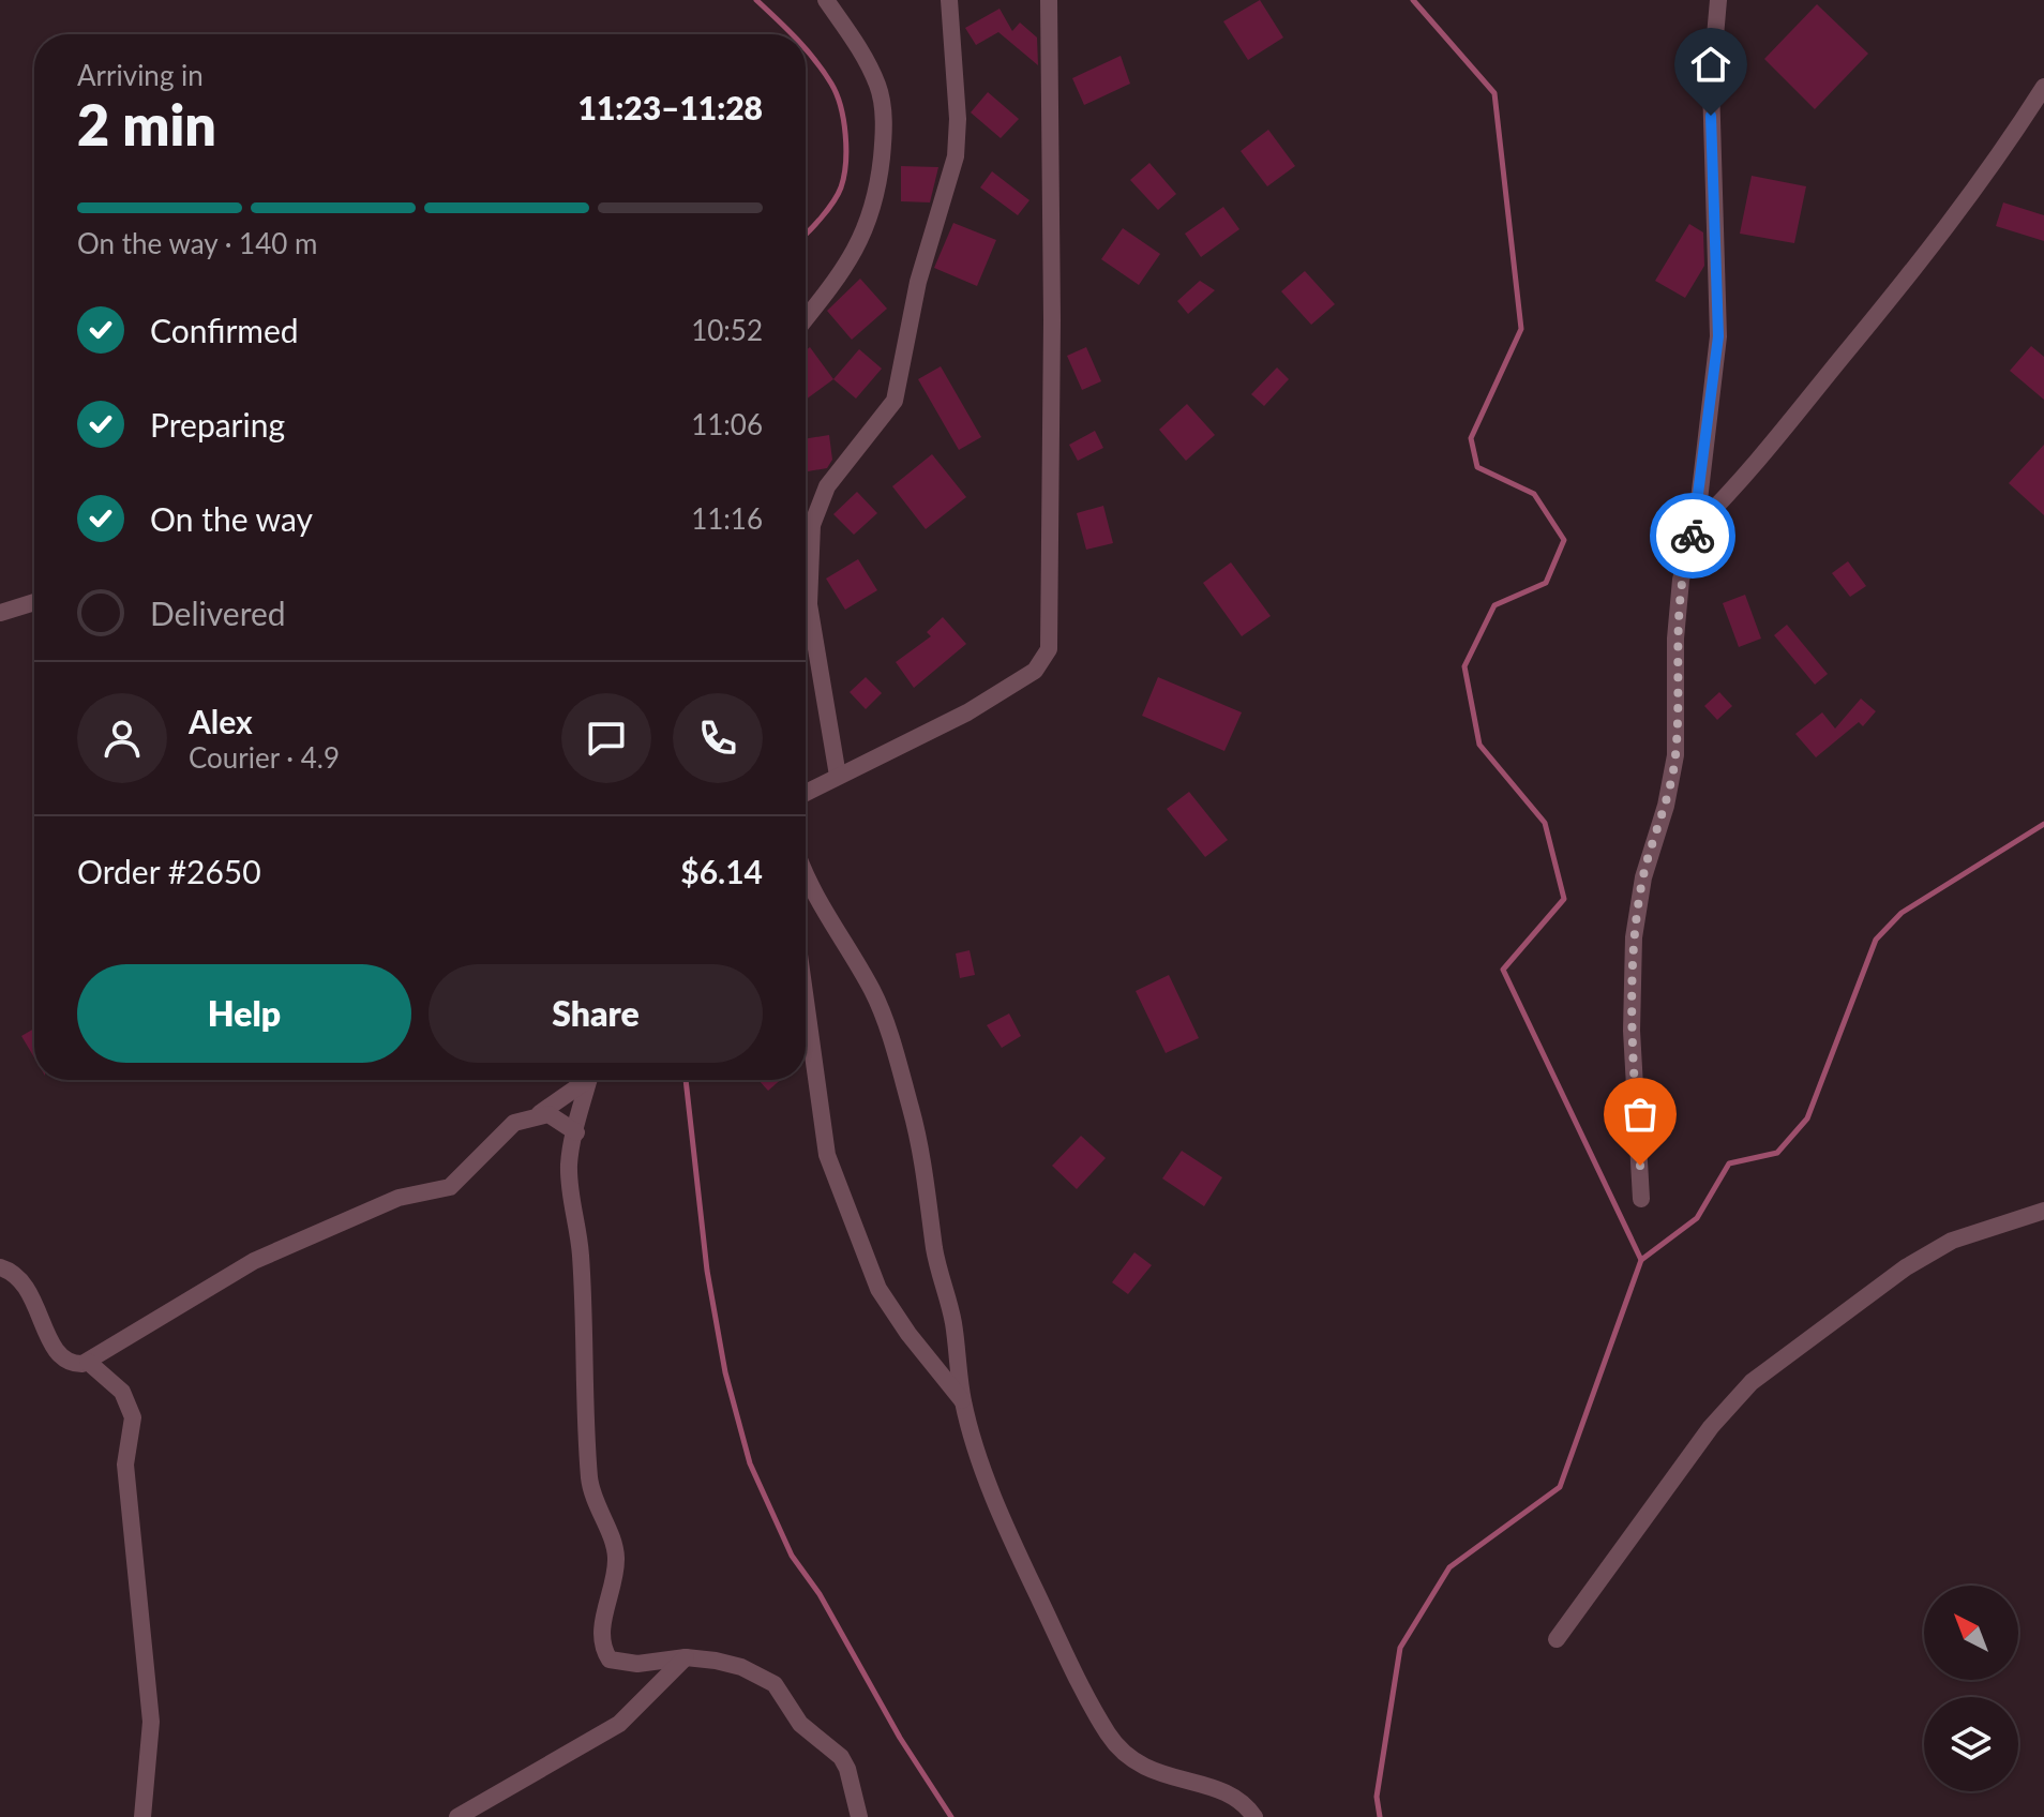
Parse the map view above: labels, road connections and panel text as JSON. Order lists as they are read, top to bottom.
{
  "north": "top left",
  "page": {
    "heading": ["2 min", "Arriving in", "11:23–11:28"],
    "panel": [
      "Alex",
      "Courier · 4.9",
      "Order #2650",
      "$6.14"
    ],
    "bar": "On the way · 140 m",
    "list": [
      ["Confirmed", "10:52"],
      ["Preparing", "11:06"],
      ["On the way", "11:16"],
      "Delivered"
    ],
    "buttons": ["Help", "Share"]
  }
}
